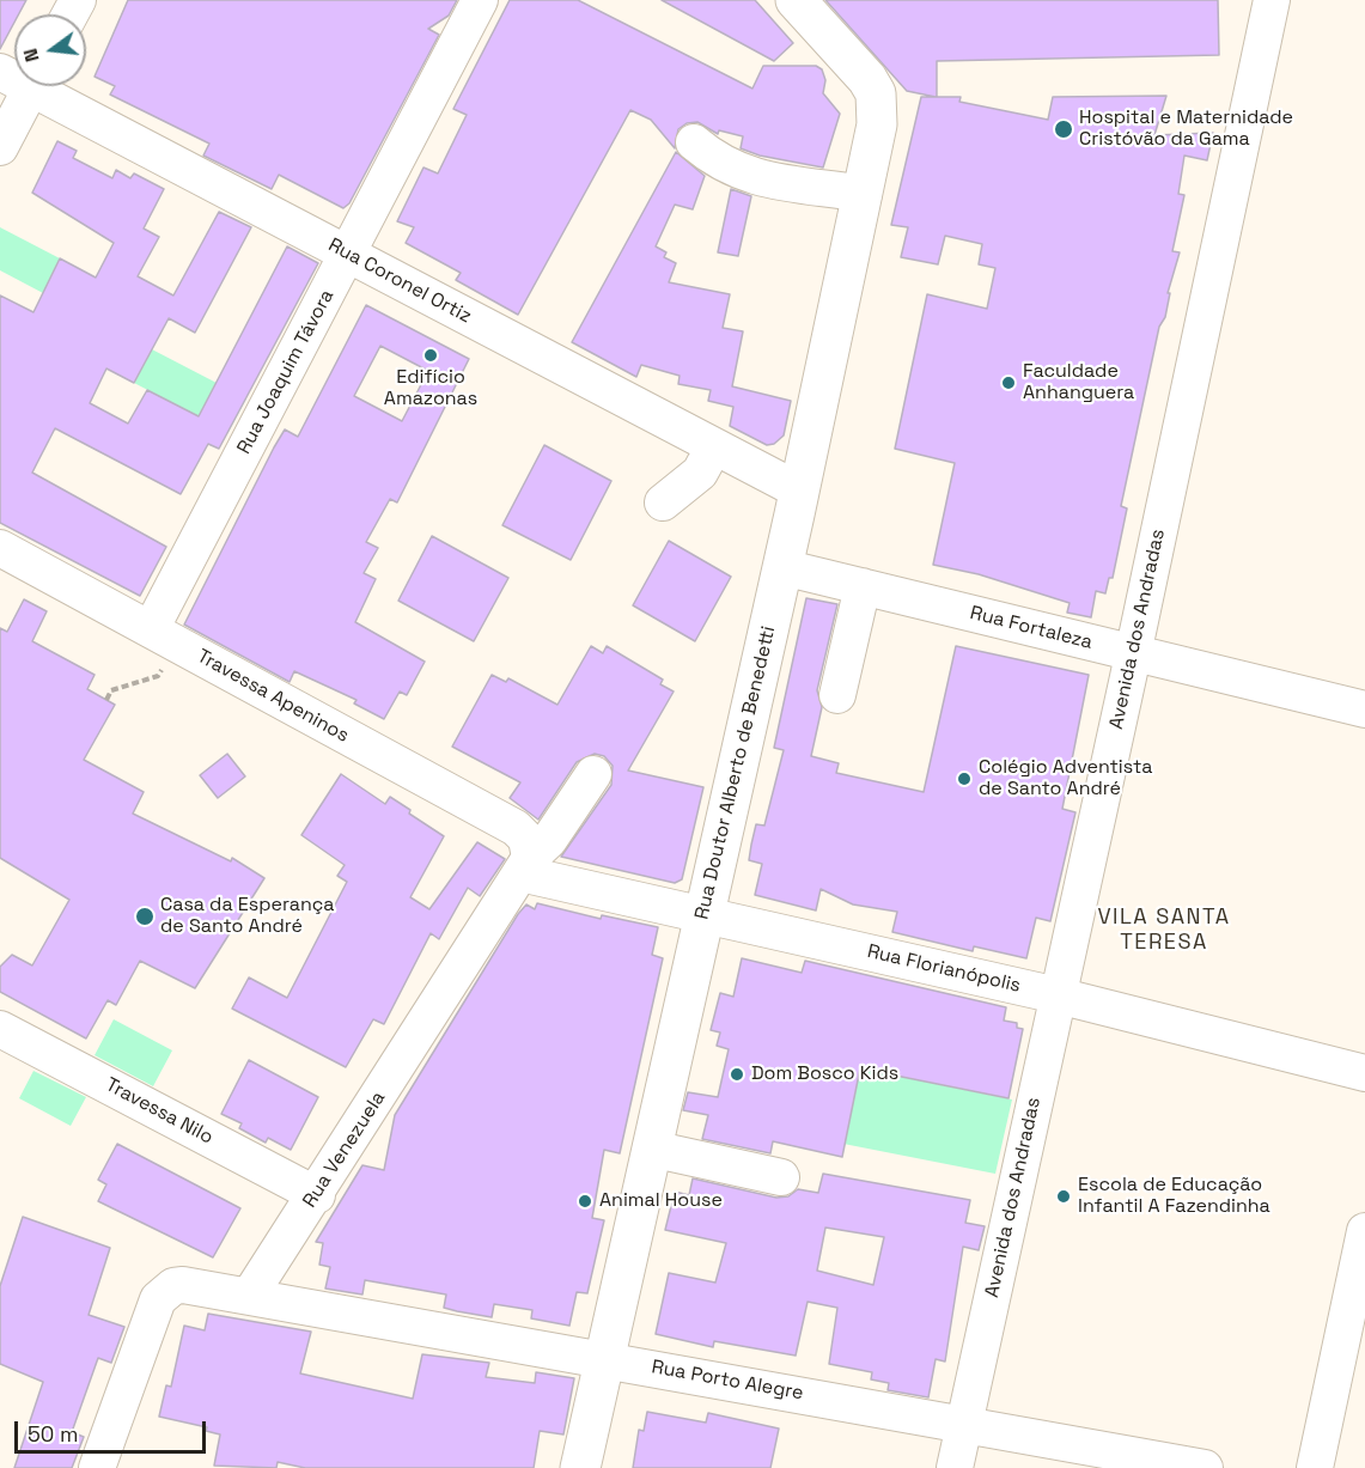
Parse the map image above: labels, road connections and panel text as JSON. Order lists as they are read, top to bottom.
{
  "streets": {
    "main road": ["Rua Doutor Alberto de Benedetti"],
    "street": [
      "Rua Coronel Ortiz",
      "Rua Joaquim Távora",
      "Rua Fortaleza",
      "Avenida dos Andradas",
      "Travessa Apeninos",
      "Rua Florianópolis",
      "Travessa Nilo",
      "Rua Venezuela",
      "Rua Porto Alegre"
    ]
  },
  "crossings": [
    ["Rua Coronel Ortiz", "Rua Joaquim Távora"],
    ["Rua Coronel Ortiz", "Rua Doutor Alberto de Benedetti"],
    ["Rua Joaquim Távora", "Travessa Apeninos"],
    ["Rua Fortaleza", "Avenida dos Andradas"],
    ["Rua Fortaleza", "Rua Doutor Alberto de Benedetti"],
    ["Avenida dos Andradas", "Rua Florianópolis"],
    ["Avenida dos Andradas", "Rua Porto Alegre"],
    ["Travessa Apeninos", "Rua Florianópolis"],
    ["Travessa Apeninos", "Rua Venezuela"],
    ["Rua Doutor Alberto de Benedetti", "Rua Florianópolis"],
    ["Rua Doutor Alberto de Benedetti", "Rua Porto Alegre"],
    ["Rua Florianópolis", "Rua Venezuela"],
    ["Travessa Nilo", "Rua Venezuela"],
    ["Rua Venezuela", "Rua Porto Alegre"]
  ],
  "districts": ["VILA SANTA TERESA"],
  "places": [
    "Hospital e Maternidade Cristóvão da Gama",
    "Edifício Amazonas",
    "Faculdade Anhanguera",
    "Colégio Adventista de Santo André",
    "Casa da Esperança de Santo André",
    "Dom Bosco Kids",
    "Escola de Educação Infantil A Fazendinha",
    "Animal House"
  ],
  "scale_bar": "50 m",
  "north": "left"
}
